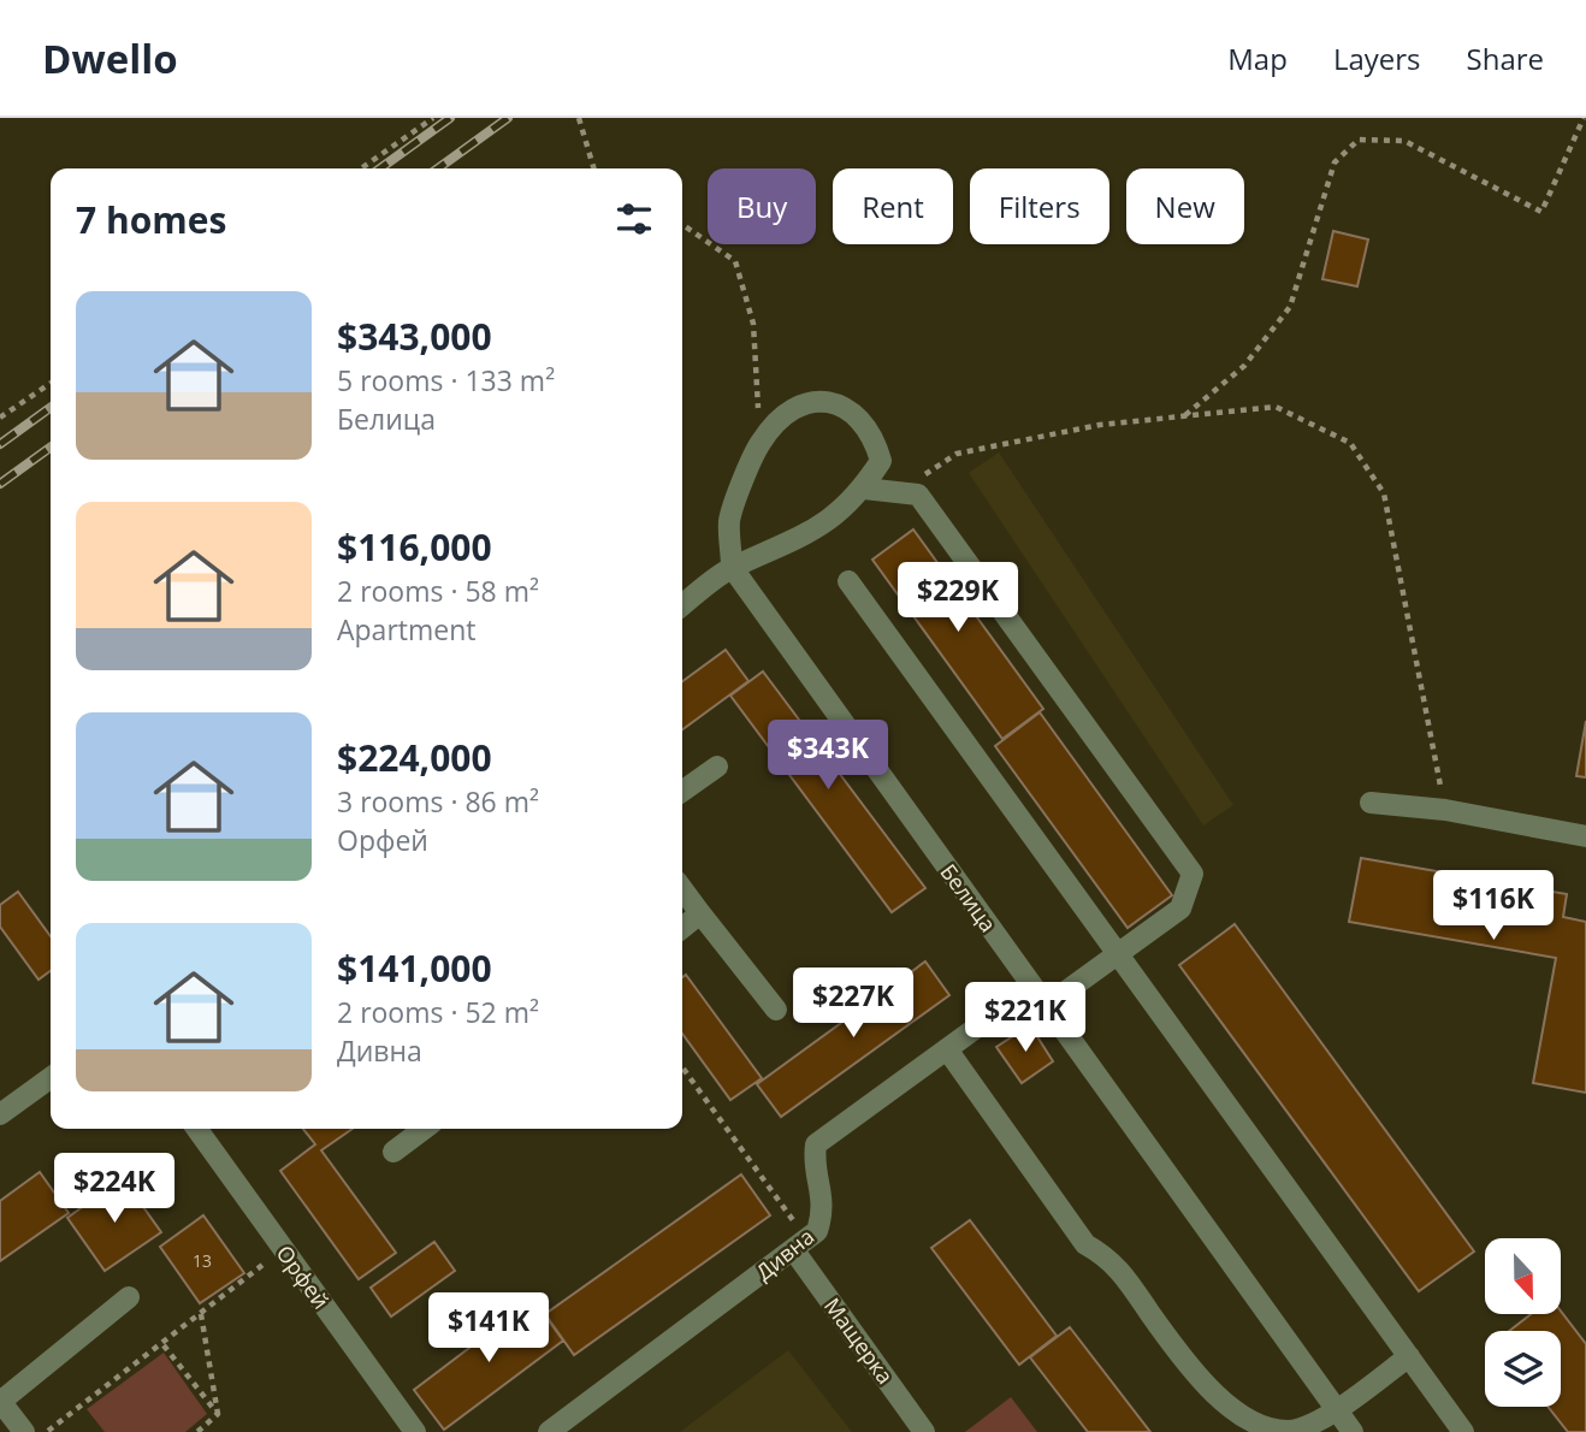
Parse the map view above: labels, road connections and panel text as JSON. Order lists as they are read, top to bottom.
{
  "streets": {
    "street": [
      "Белица",
      "Дивна",
      "Орфей",
      "Мащерка"
    ]
  },
  "crossings": [
    ["Белица", "Дивна"],
    ["Дивна", "Мащерка"]
  ],
  "house_numbers": ["13"],
  "north": "bottom",
  "page": {
    "header": "Dwello",
    "nav": ["Map", "Layers", "Share"],
    "chip": [
      "Buy",
      "Rent",
      "Filters",
      "New"
    ],
    "heading": "7 homes",
    "list": [
      {
        "name": "$343,000",
        "note": "5 rooms · 133 m² · Белица"
      },
      {
        "name": "$116,000",
        "note": "2 rooms · 58 m² · Apartment"
      },
      {
        "name": "$224,000",
        "note": "3 rooms · 86 m² · Орфей"
      },
      {
        "name": "$141,000",
        "note": "2 rooms · 52 m² · Дивна"
      }
    ],
    "price": [
      "$229K",
      "$343K",
      "$116K",
      "$227K",
      "$221K",
      "$224K",
      "$141K"
    ]
  }
}
